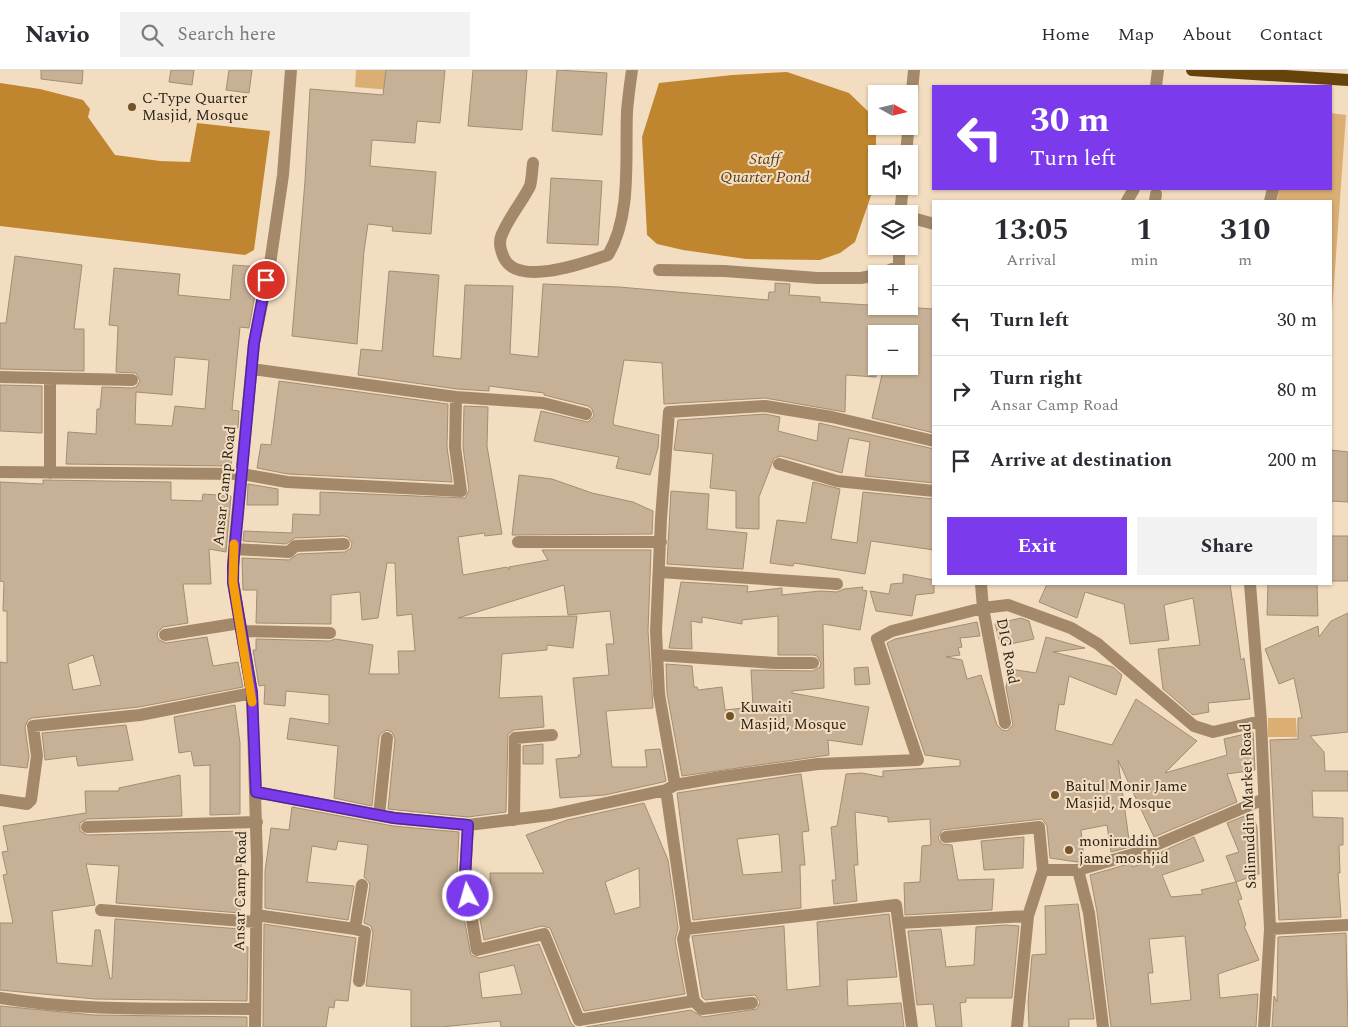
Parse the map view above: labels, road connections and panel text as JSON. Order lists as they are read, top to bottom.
{
  "streets": {
    "street": ["Ansar Camp Road", "DIG Road", "Salimuddin Market Road"]
  },
  "water": ["Staff Quarter Pond"],
  "places": [
    "C-Type Quarter Masjid, Mosque",
    "Kuwaiti Masjid, Mosque",
    "Baitul Monir Jame Masjid, Mosque",
    "moniruddin jame moshjid"
  ],
  "north": "right",
  "page": {
    "header": "Navio",
    "search": "Search here",
    "nav": [
      "Home",
      "Map",
      "About",
      "Contact"
    ],
    "map_buttons": ["+", "−"],
    "turn": ["30 m", "Turn left"],
    "eta": [
      "13:05",
      "Arrival",
      "1",
      "min",
      "310",
      "m"
    ],
    "list": [
      {
        "name": "Turn left",
        "value": "30 m"
      },
      {
        "name": "Turn right",
        "note": "Ansar Camp Road",
        "value": "80 m"
      },
      {
        "name": "Arrive at destination",
        "value": "200 m"
      }
    ],
    "buttons": ["Exit", "Share"]
  }
}
